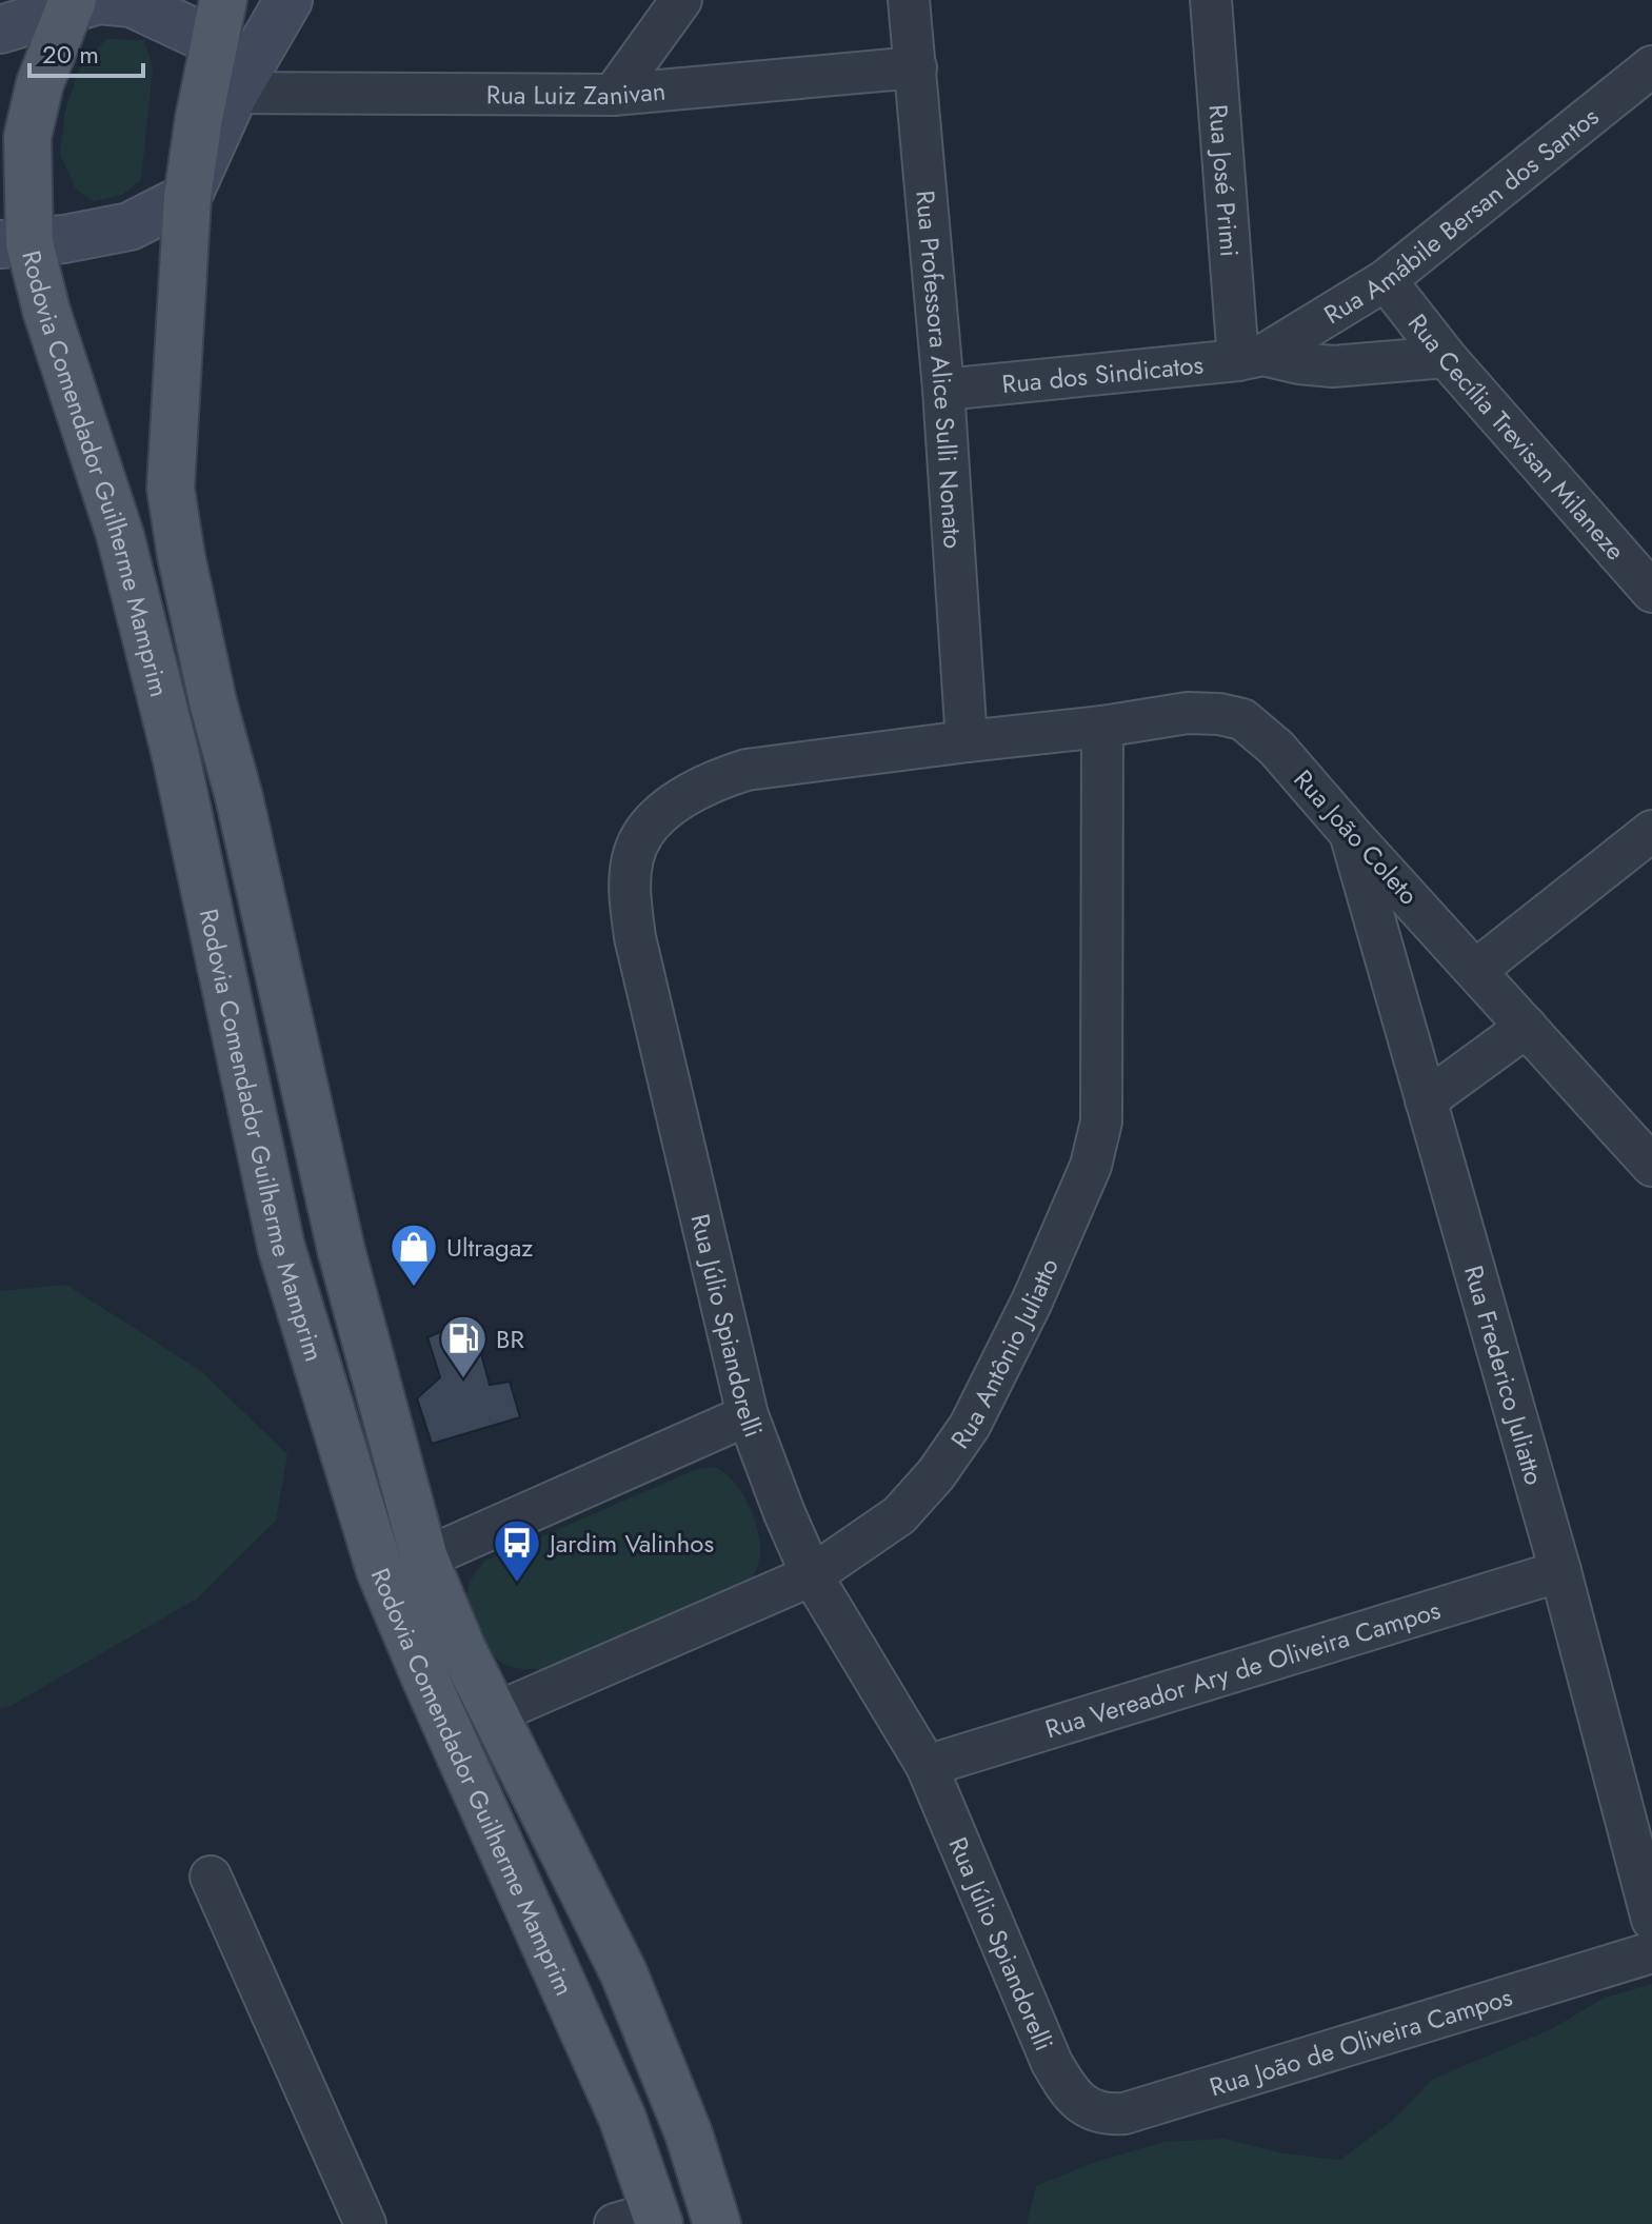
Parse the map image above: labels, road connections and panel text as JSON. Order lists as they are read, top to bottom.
{
  "streets": {
    "main road": ["Rodovia Comendador Guilherme Mamprim"],
    "street": [
      "Rua Luiz Zanivan",
      "Rua José Primi",
      "Rua Amábile Bersan dos Santos",
      "Rua Professora Alice Sulli Nonato",
      "Rua dos Sindicatos",
      "Rua Cecília Trevisan Milaneze",
      "Rua João Coleto",
      "Rua Júlio Spiandorelli",
      "Rua Antônio Juliatto",
      "Rua Frederico Juliatto",
      "Rua Vereador Ary de Oliveira Campos",
      "Rua João de Oliveira Campos"
    ]
  },
  "crossings": [
    ["Rua Luiz Zanivan", "Rua Professora Alice Sulli Nonato"],
    ["Rua José Primi", "Rua Amábile Bersan dos Santos"],
    ["Rua José Primi", "Rua dos Sindicatos"],
    ["Rua Amábile Bersan dos Santos", "Rua dos Sindicatos"],
    ["Rua Amábile Bersan dos Santos", "Rua Cecília Trevisan Milaneze"],
    ["Rua Professora Alice Sulli Nonato", "Rua dos Sindicatos"],
    ["Rua Professora Alice Sulli Nonato", "Rua João Coleto"],
    ["Rua Professora Alice Sulli Nonato", "Rua Júlio Spiandorelli"],
    ["Rodovia Comendador Guilherme Mamprim", "Rua Antônio Juliatto"],
    ["Rua João Coleto", "Rua Júlio Spiandorelli"],
    ["Rua João Coleto", "Rua Antônio Juliatto"],
    ["Rua João Coleto", "Rua Frederico Juliatto"],
    ["Rua Júlio Spiandorelli", "Rua Antônio Juliatto"],
    ["Rua Júlio Spiandorelli", "Rua Vereador Ary de Oliveira Campos"],
    ["Rua Júlio Spiandorelli", "Rua João de Oliveira Campos"],
    ["Rua Frederico Juliatto", "Rua Vereador Ary de Oliveira Campos"]
  ],
  "places": {
    "shop": ["Ultragaz"],
    "fuel station": ["BR"],
    "bus stop": ["Jardim Valinhos"]
  },
  "scale_bar": "20 m"
}
